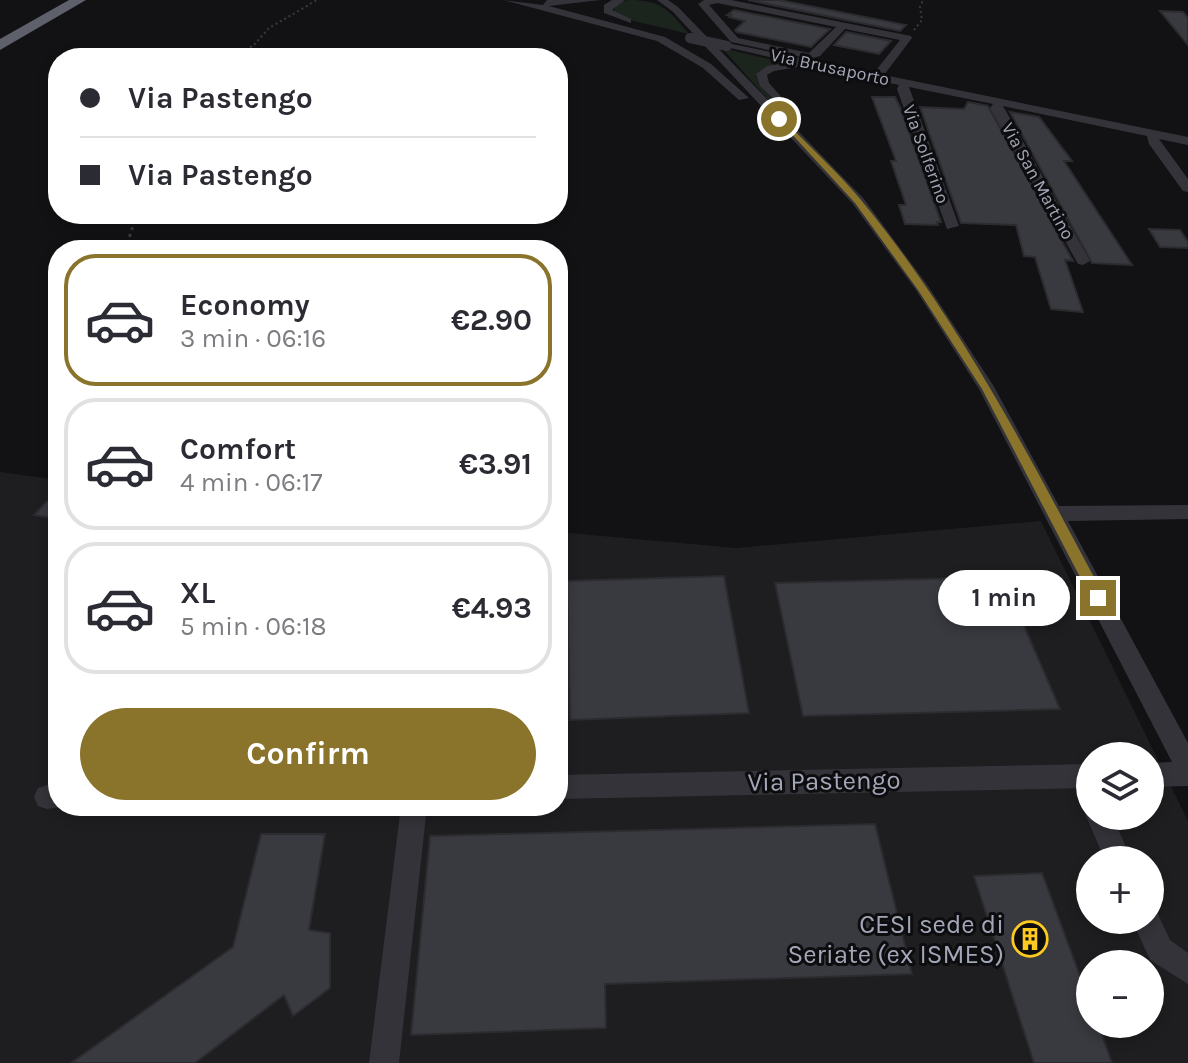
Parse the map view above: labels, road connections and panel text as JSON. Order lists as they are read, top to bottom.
{
  "streets": {
    "street": [
      "Via Brusaporto",
      "Via Solferino",
      "Via San Martino",
      "Via Pastengo"
    ]
  },
  "crossings": [
    ["Via Brusaporto", "Via Solferino"],
    ["Via Brusaporto", "Via San Martino"]
  ],
  "places": {
    "building": ["CESI sede di Seriate (ex ISMES)"]
  },
  "page": {
    "banner": ["Via Pastengo", "Via Pastengo"],
    "list": [
      {
        "name": "Economy",
        "note": "3 min · 06:16",
        "value": "€2.90"
      },
      {
        "name": "Comfort",
        "note": "4 min · 06:17",
        "value": "€3.91"
      },
      {
        "name": "XL",
        "note": "5 min · 06:18",
        "value": "€4.93"
      }
    ],
    "bubble": "1 min",
    "buttons": "Confirm",
    "map_buttons": ["+", "−"]
  }
}
